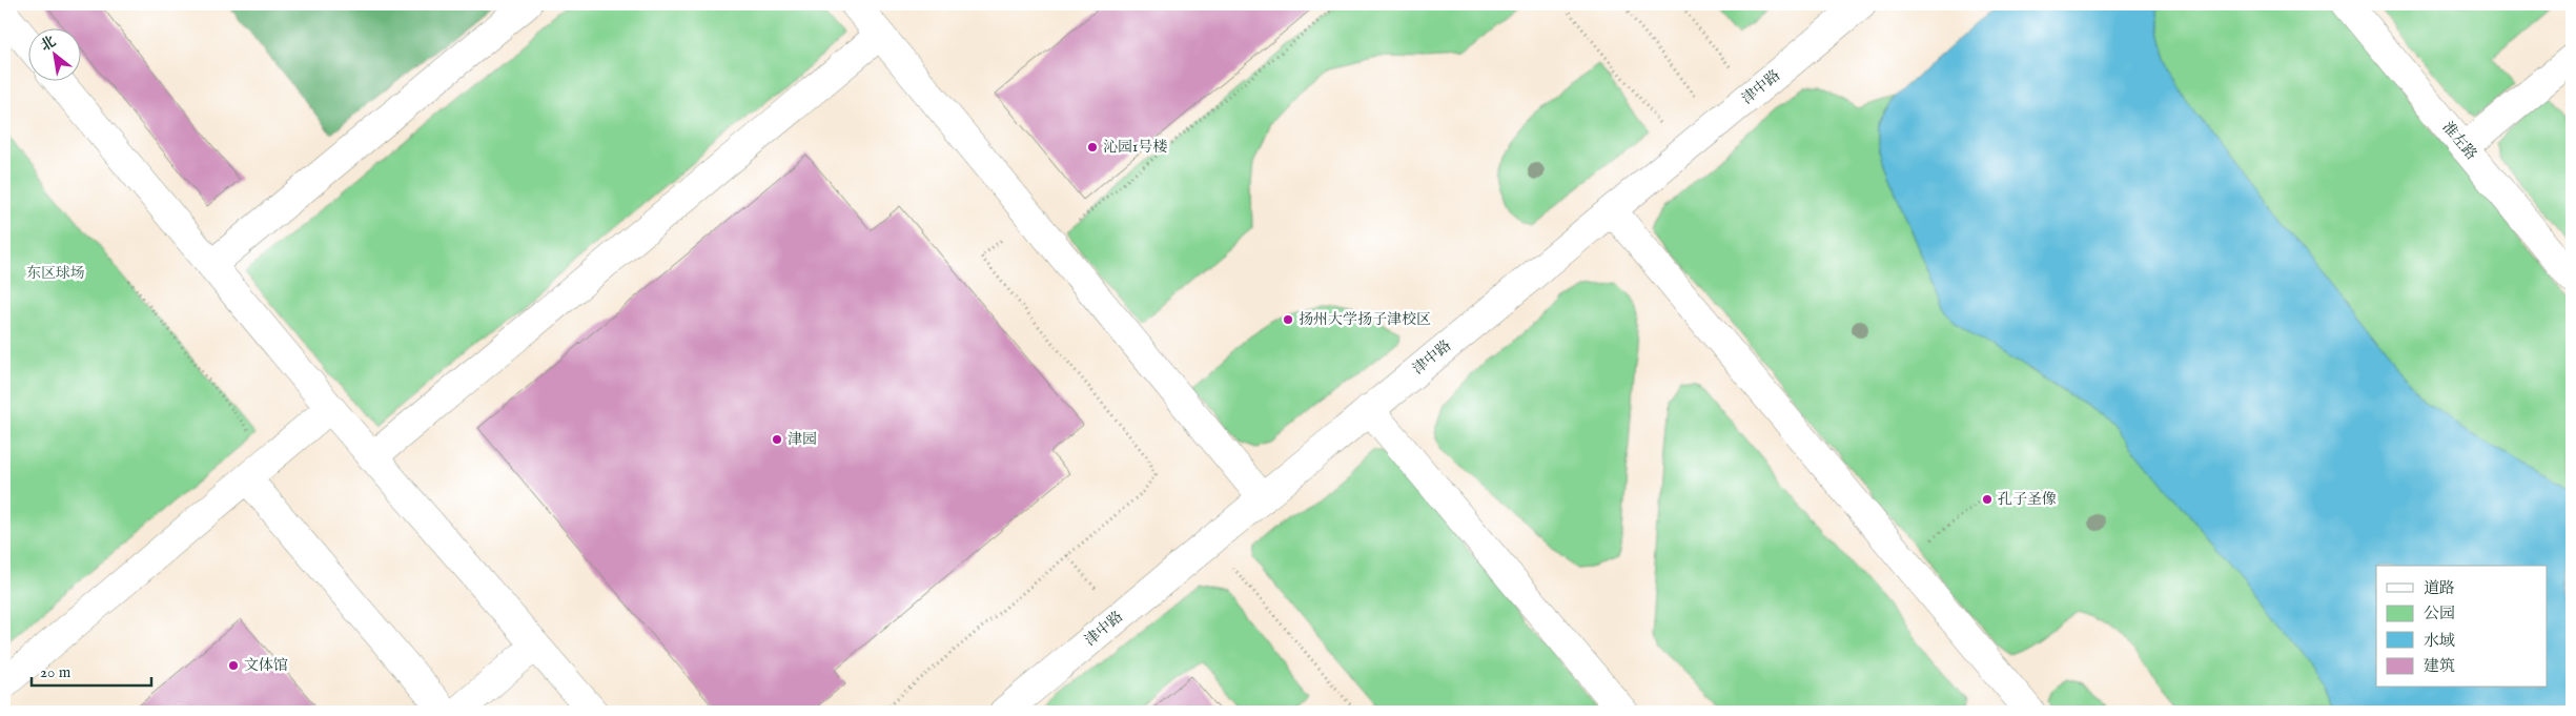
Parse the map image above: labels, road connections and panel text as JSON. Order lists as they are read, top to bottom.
{
  "streets": {
    "lane": ["津中路", "淮左路"]
  },
  "parks": ["东区球场"],
  "places": [
    "沁园1号楼",
    "扬州大学扬子津校区",
    "津园",
    "孔子圣像",
    "文体馆"
  ],
  "legend": [
    "道路",
    "公园",
    "水域",
    "建筑"
  ],
  "scale_bar": "20 m",
  "north": "top left"
}
